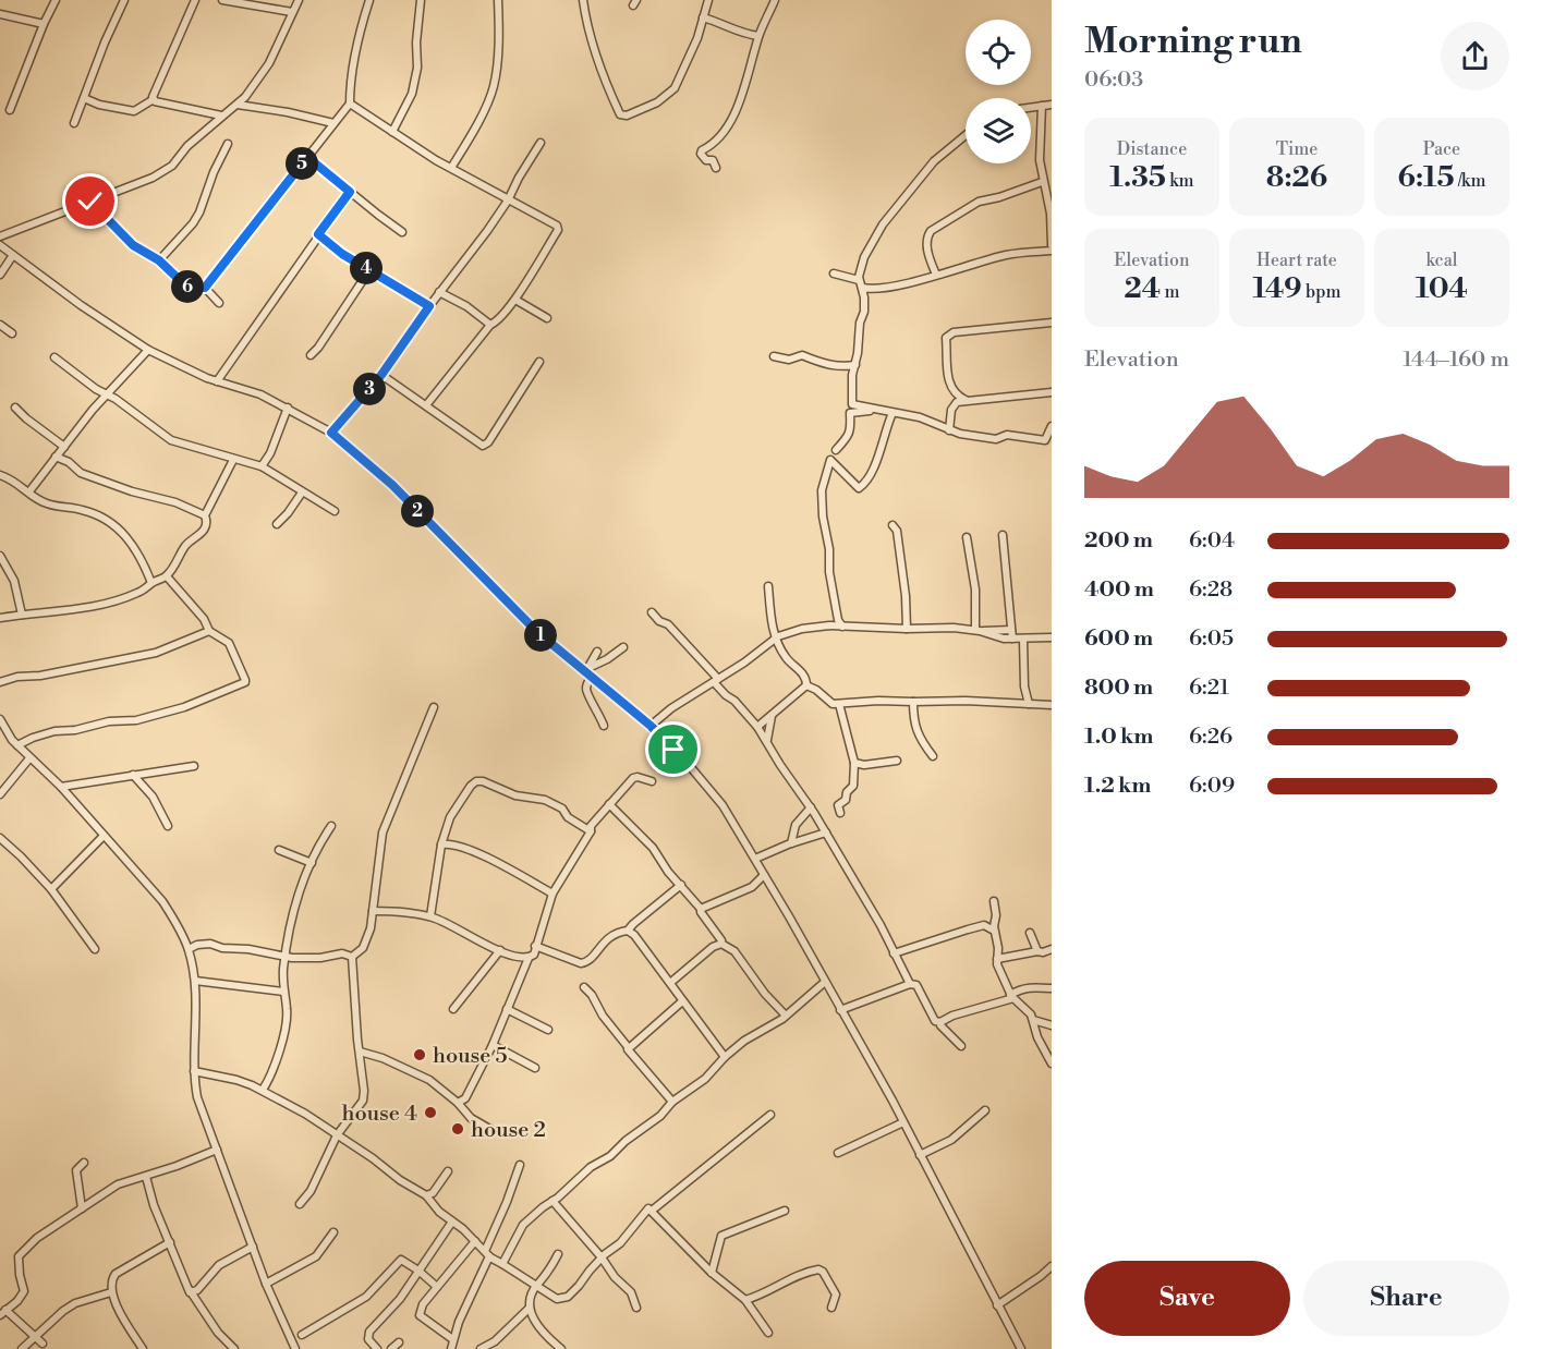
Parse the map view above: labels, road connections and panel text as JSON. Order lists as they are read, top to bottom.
{
  "places": ["house 5", "house 4", "house 2"],
  "page": {
    "heading": ["Morning run", "06:03"],
    "stats": [
      ["Distance", "1.35 km"],
      ["Time", "8:26"],
      ["Pace", "6:15 /km"],
      ["Elevation", "24 m"],
      ["Heart rate", "149 bpm"],
      ["kcal", "104"]
    ],
    "pins": [
      "5",
      "4",
      "6",
      "3",
      "2",
      "1"
    ],
    "chart": ["Elevation", "144–160 m"],
    "list": [
      {
        "name": "200 m",
        "note": "6:04"
      },
      {
        "name": "400 m",
        "note": "6:28"
      },
      {
        "name": "600 m",
        "note": "6:05"
      },
      {
        "name": "800 m",
        "note": "6:21"
      },
      {
        "name": "1.0 km",
        "note": "6:26"
      },
      {
        "name": "1.2 km",
        "note": "6:09"
      }
    ],
    "buttons": ["Save", "Share"]
  }
}
